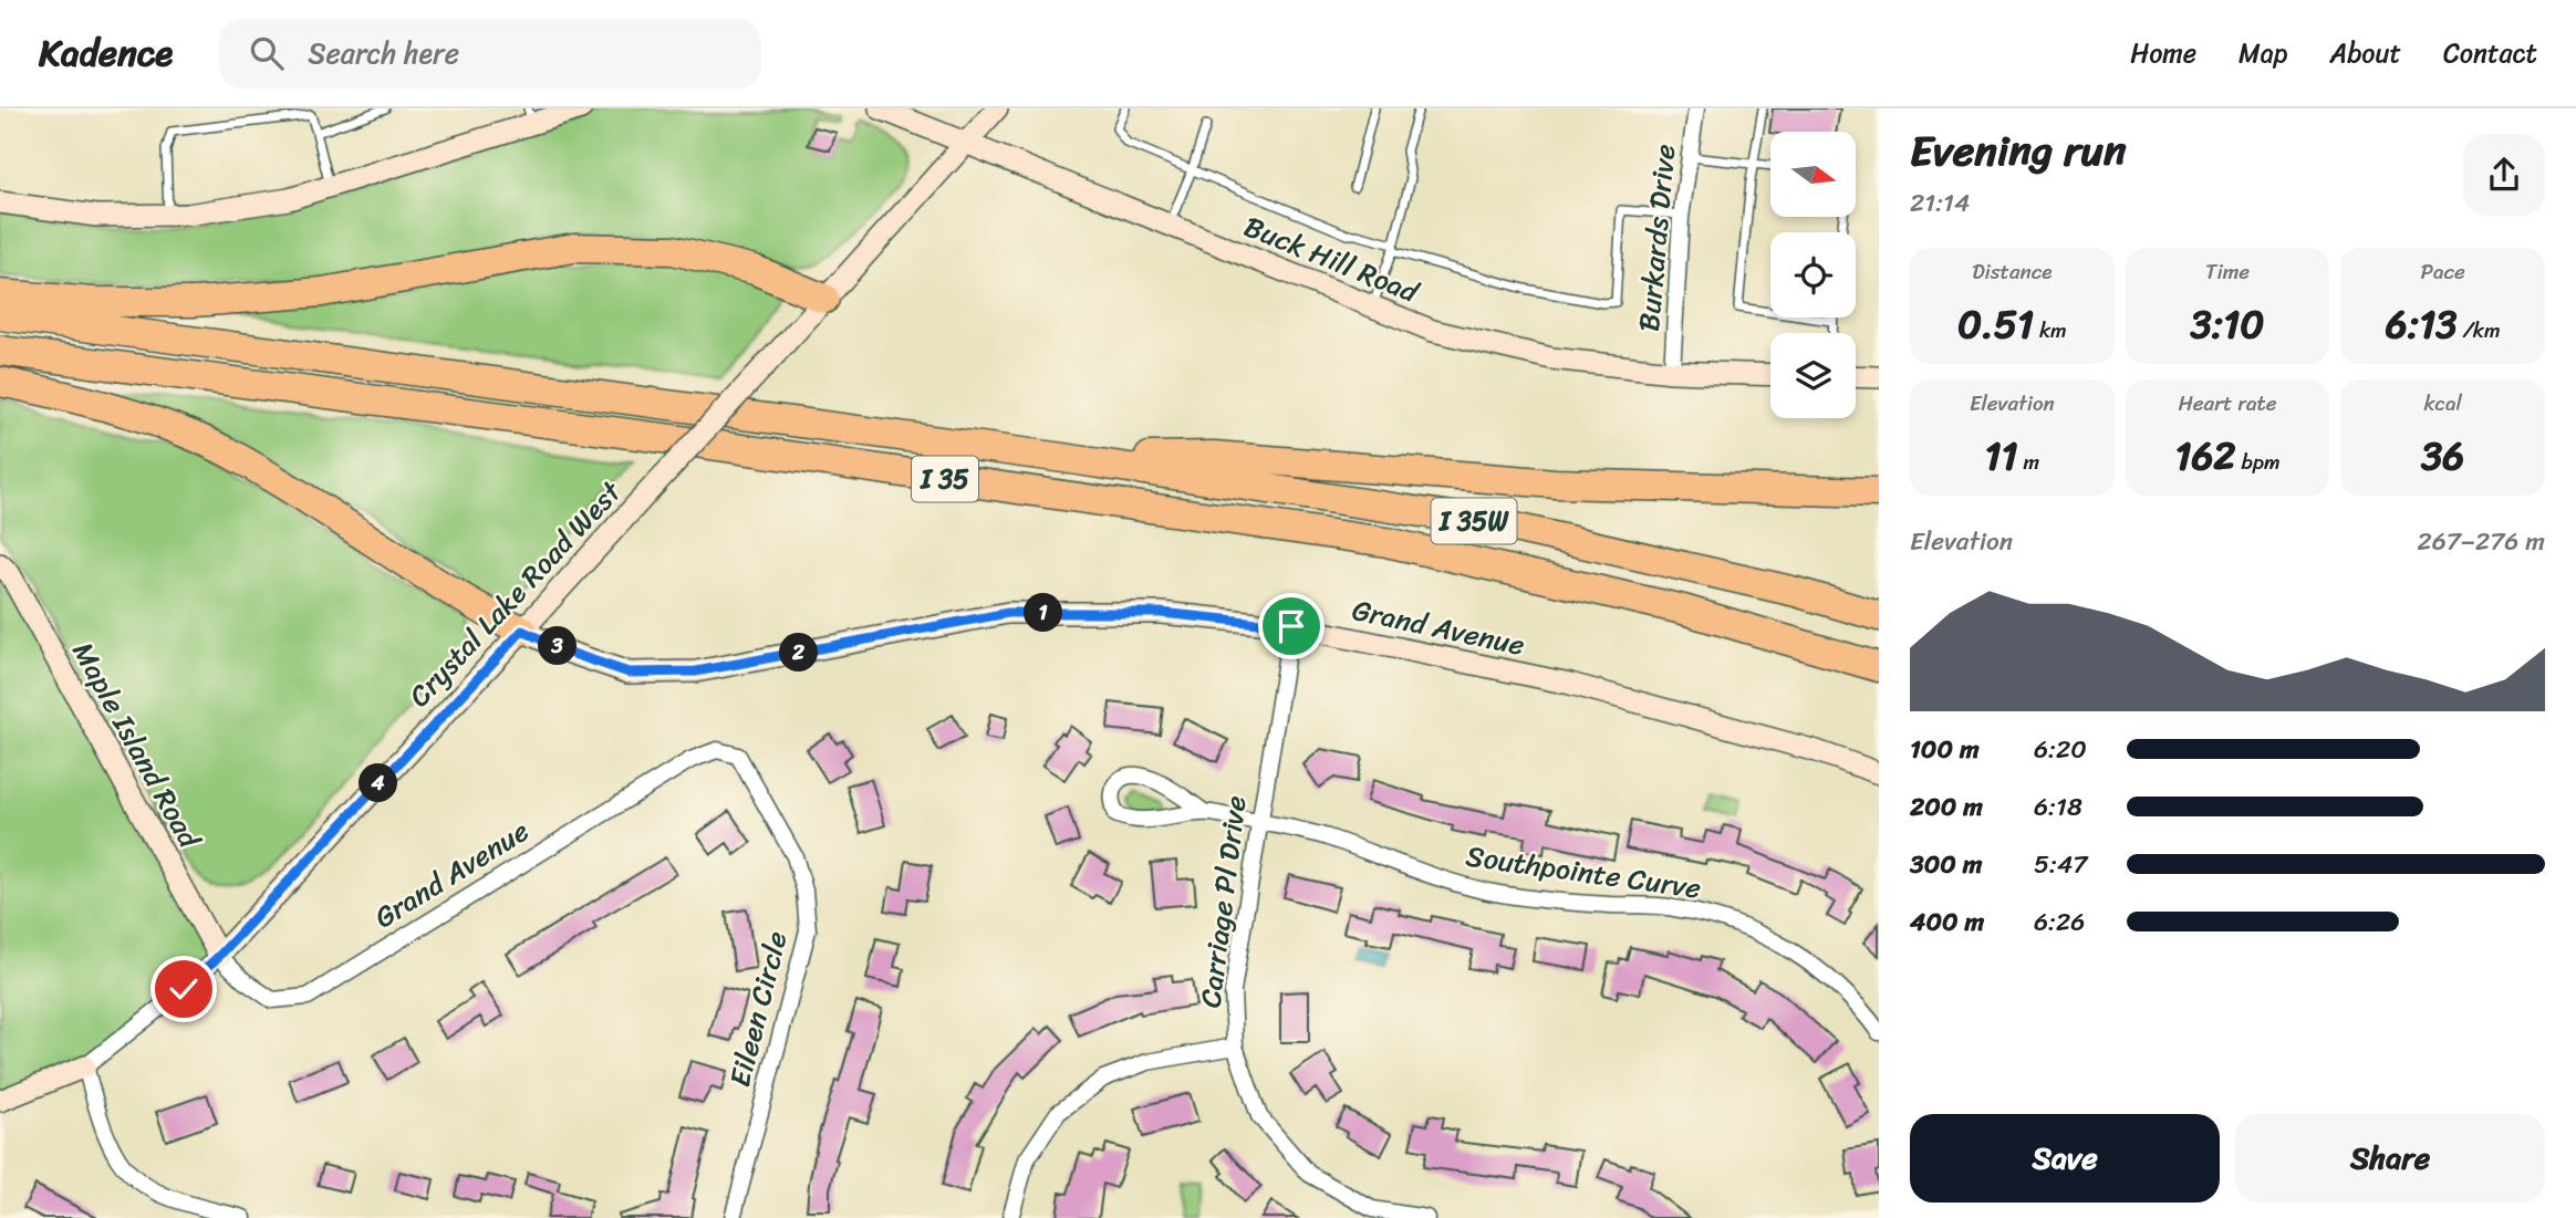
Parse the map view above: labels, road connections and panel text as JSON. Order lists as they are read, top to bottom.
{
  "streets": {
    "highway": ["I 35", "I 35W"],
    "street": [
      "Burkards Drive",
      "Buck Hill Road",
      "Crystal Lake Road West",
      "Grand Avenue",
      "Maple Island Road",
      "Southpointe Curve",
      "Carriage Pl Drive",
      "Eileen Circle"
    ]
  },
  "crossings": [
    ["Burkards Drive", "Buck Hill Road"],
    ["Buck Hill Road", "Crystal Lake Road West"],
    ["I 35", "I 35W"],
    ["Crystal Lake Road West", "Grand Avenue"],
    ["Crystal Lake Road West", "Maple Island Road"],
    ["Grand Avenue", "Maple Island Road"],
    ["Grand Avenue", "Carriage Pl Drive"],
    ["Grand Avenue", "Eileen Circle"],
    ["Southpointe Curve", "Carriage Pl Drive"]
  ],
  "north": "right",
  "page": {
    "header": "Kadence",
    "search": "Search here",
    "nav": [
      "Home",
      "Map",
      "About",
      "Contact"
    ],
    "heading": ["Evening run", "21:14"],
    "stats": [
      ["Distance", "0.51 km"],
      ["Time", "3:10"],
      ["Pace", "6:13 /km"],
      ["Elevation", "11 m"],
      ["Heart rate", "162 bpm"],
      ["kcal", "36"]
    ],
    "chart": ["Elevation", "267–276 m"],
    "pins": [
      "1",
      "3",
      "2",
      "4"
    ],
    "list": [
      {
        "name": "100 m",
        "note": "6:20"
      },
      {
        "name": "200 m",
        "note": "6:18"
      },
      {
        "name": "300 m",
        "note": "5:47"
      },
      {
        "name": "400 m",
        "note": "6:26"
      }
    ],
    "buttons": ["Save", "Share"]
  }
}
